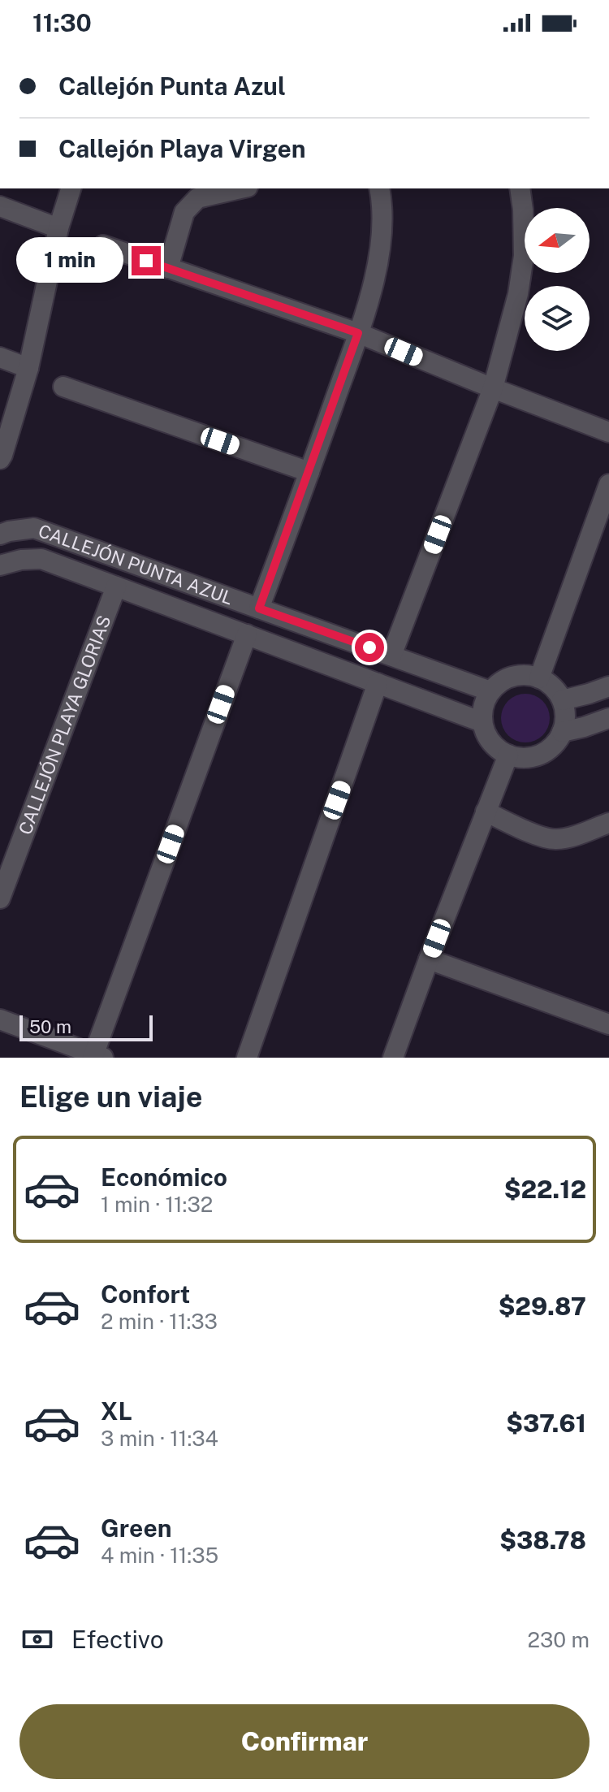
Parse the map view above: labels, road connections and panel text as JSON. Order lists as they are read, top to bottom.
{
  "streets": {
    "street": ["CALLEJÓN PUNTA AZUL", "CALLEJÓN PLAYA GLORIAS"]
  },
  "crossings": [
    ["CALLEJÓN PUNTA AZUL", "CALLEJÓN PLAYA GLORIAS"]
  ],
  "scale_bar": "50 m",
  "north": "left",
  "page": {
    "status": "11:30",
    "banner": ["Callejón Punta Azul", "Callejón Playa Virgen"],
    "bubble": "1 min",
    "scale": "50 m",
    "heading": "Elige un viaje",
    "list": [
      {
        "name": "Económico",
        "note": "1 min · 11:32",
        "value": "$22.12"
      },
      {
        "name": "Confort",
        "note": "2 min · 11:33",
        "value": "$29.87"
      },
      {
        "name": "XL",
        "note": "3 min · 11:34",
        "value": "$37.61"
      },
      {
        "name": "Green",
        "note": "4 min · 11:35",
        "value": "$38.78"
      }
    ],
    "pay": ["Efectivo", "230 m"],
    "buttons": "Confirmar"
  }
}
